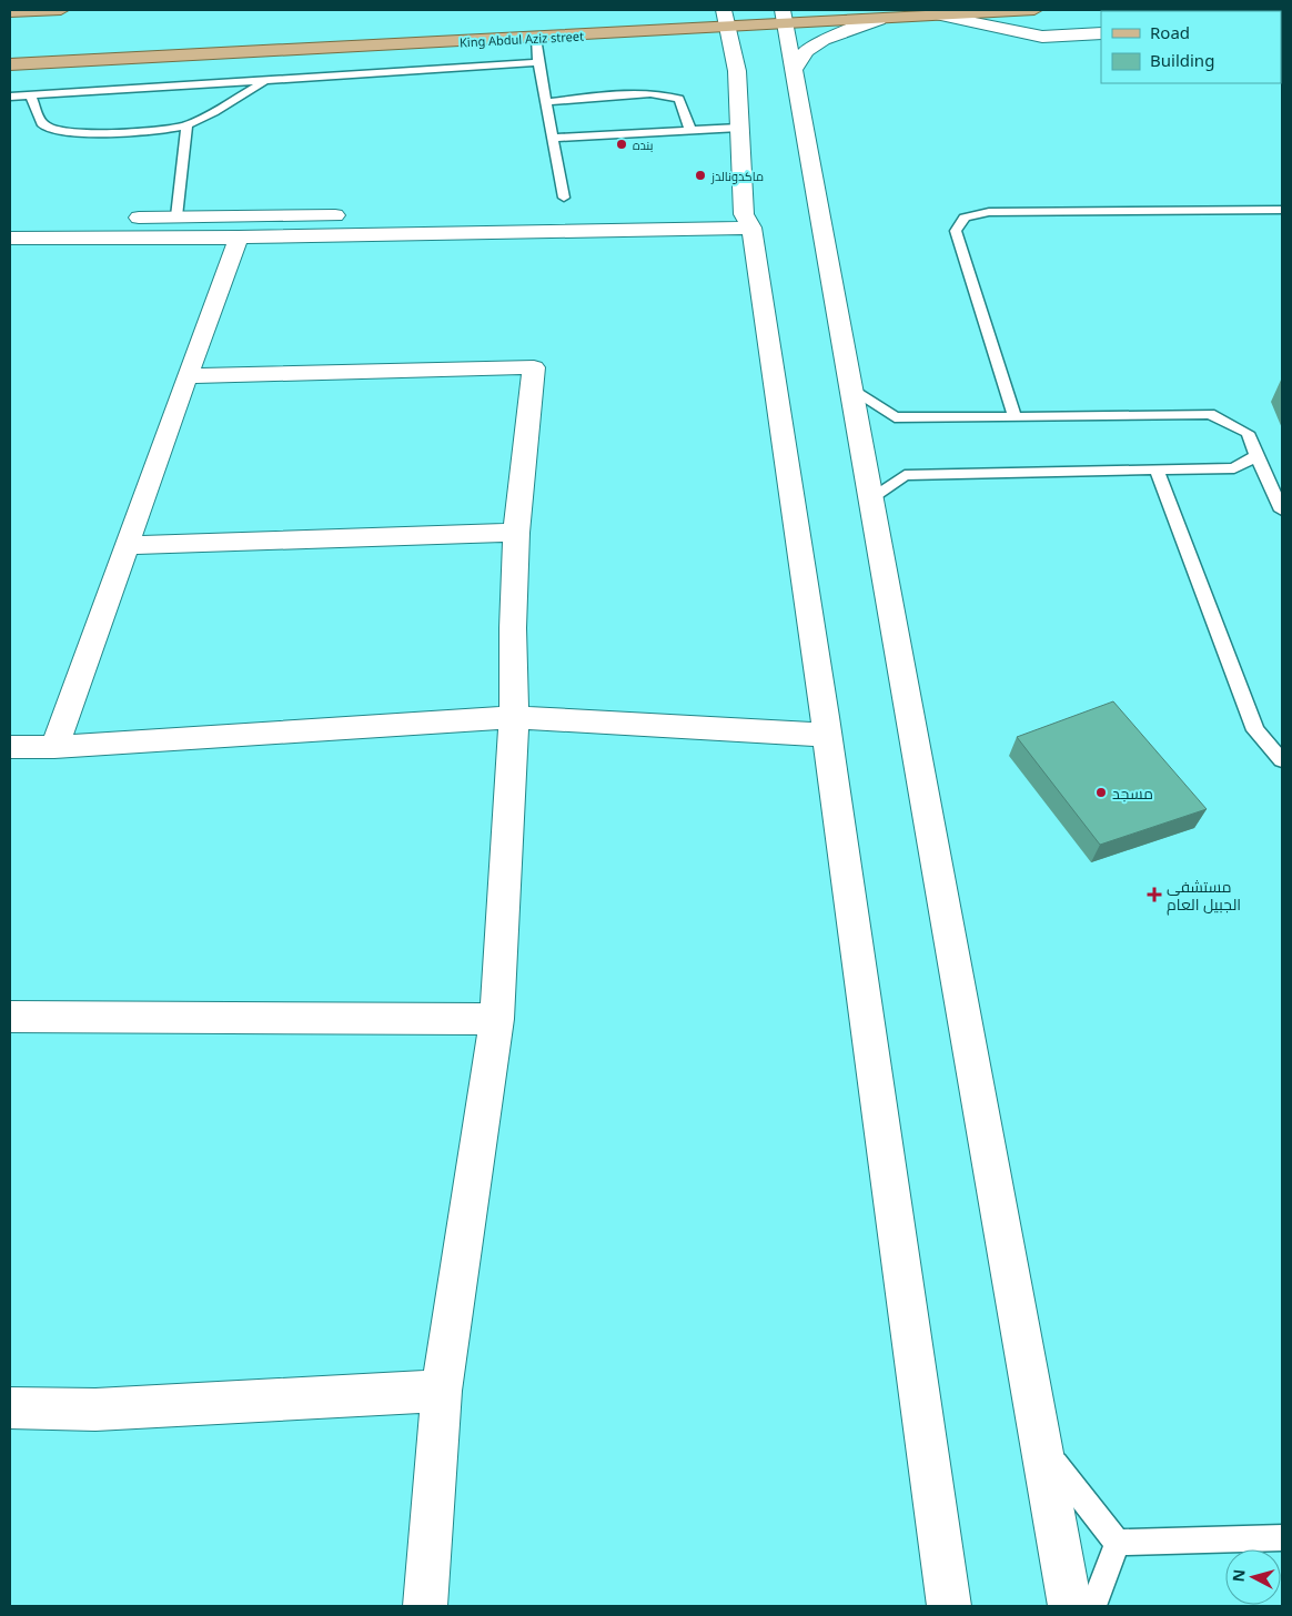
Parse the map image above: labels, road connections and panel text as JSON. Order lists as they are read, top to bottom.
{
  "streets": {
    "main road": ["King Abdul Aziz street"]
  },
  "places": {
    "other": ["بنده", "ماكدونالدز", "مسجد"],
    "health": ["مستشفى الجبيل العام"]
  },
  "legend": ["Road", "Building"],
  "north": "left"
}
